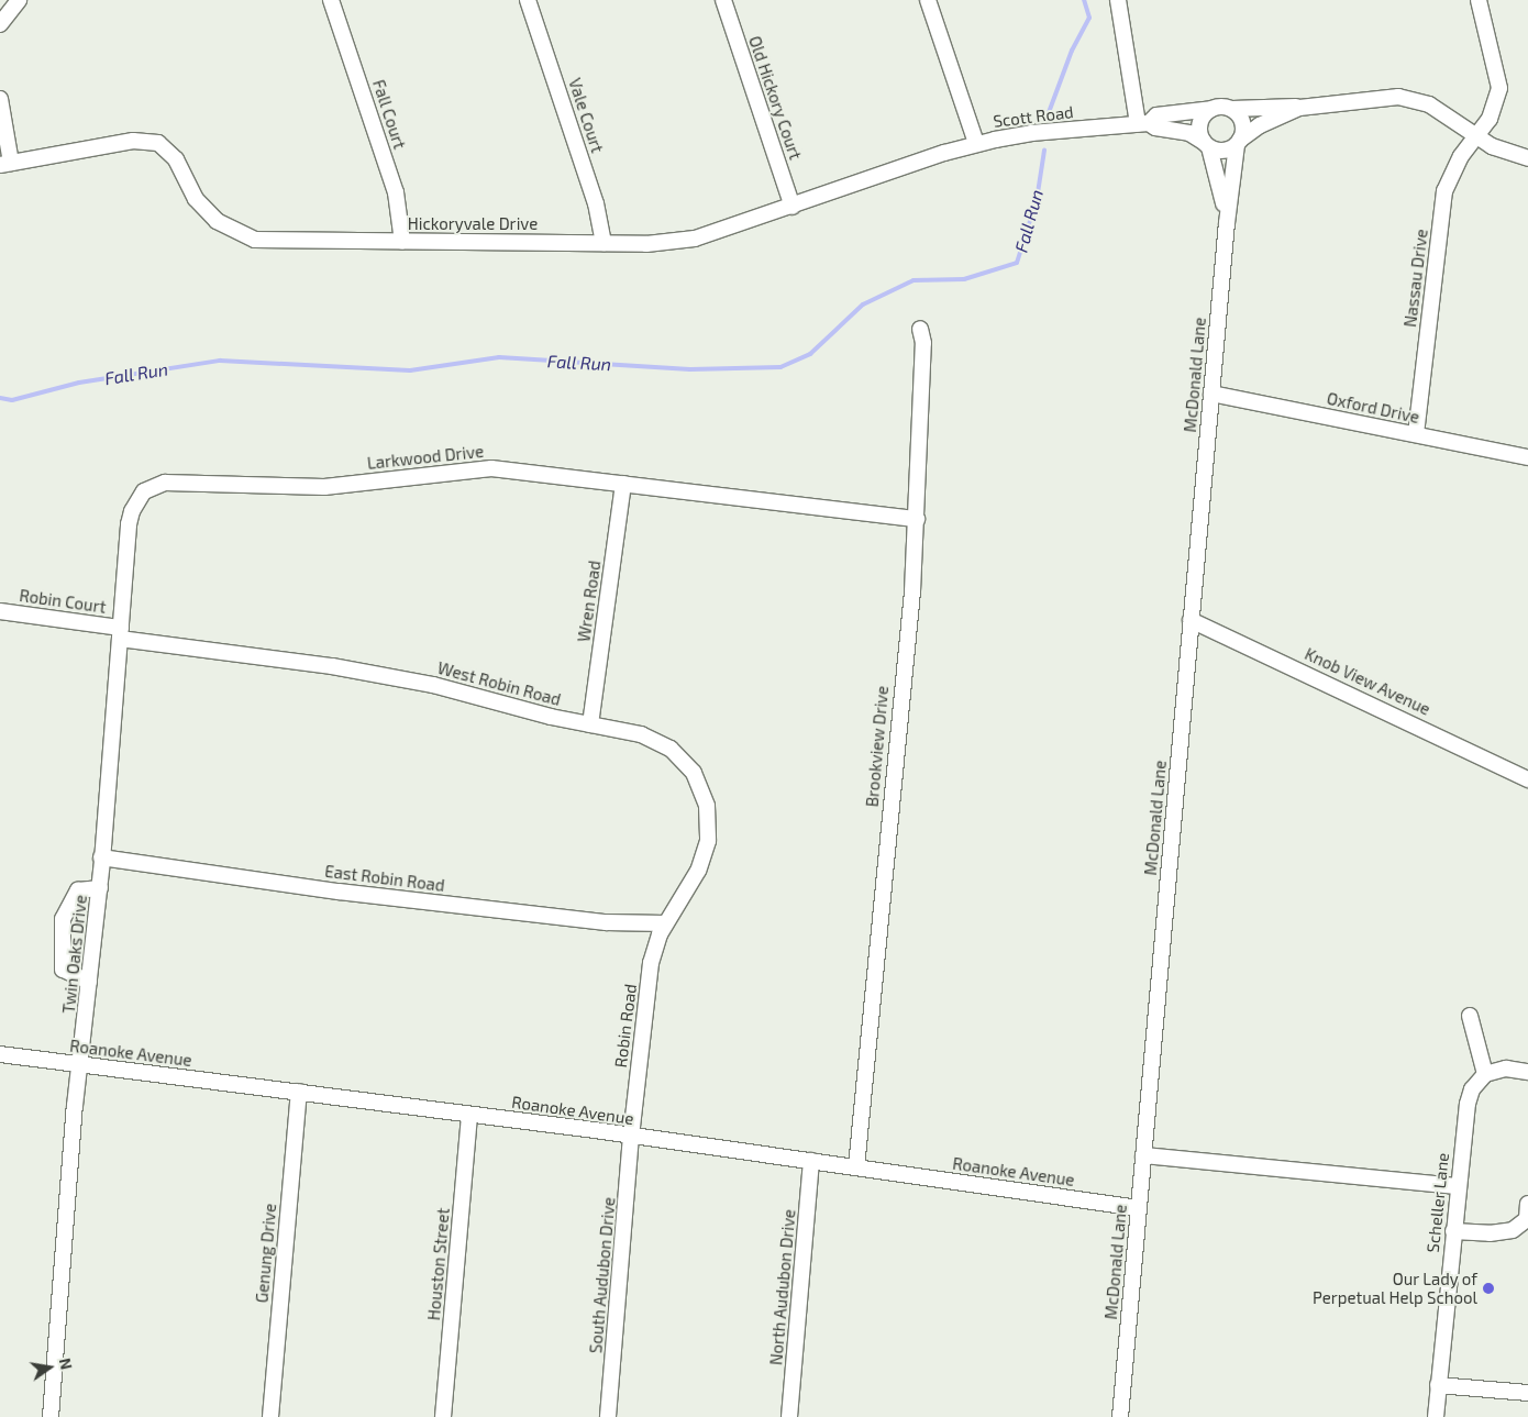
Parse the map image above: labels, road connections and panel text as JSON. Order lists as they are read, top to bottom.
{
  "streets": {
    "street": [
      "Old Hickory Court",
      "Fall Court",
      "Vale Court",
      "Scott Road",
      "Hickoryvale Drive",
      "Nassau Drive",
      "McDonald Lane",
      "Oxford Drive",
      "Larkwood Drive",
      "Robin Court",
      "Wren Road",
      "Knob View Avenue",
      "West Robin Road",
      "Brookview Drive",
      "East Robin Road",
      "Twin Oaks Drive",
      "Robin Road",
      "Roanoke Avenue",
      "Scheller Lane",
      "Genung Drive",
      "Houston Street",
      "South Audubon Drive",
      "North Audubon Drive"
    ]
  },
  "crossings": [
    ["Old Hickory Court", "Hickoryvale Drive"],
    ["Fall Court", "Hickoryvale Drive"],
    ["Vale Court", "Hickoryvale Drive"],
    ["Scott Road", "Hickoryvale Drive"],
    ["Scott Road", "McDonald Lane"],
    ["Nassau Drive", "Oxford Drive"],
    ["McDonald Lane", "Oxford Drive"],
    ["McDonald Lane", "Knob View Avenue"],
    ["McDonald Lane", "Roanoke Avenue"],
    ["Larkwood Drive", "Robin Court"],
    ["Larkwood Drive", "Wren Road"],
    ["Larkwood Drive", "West Robin Road"],
    ["Larkwood Drive", "Brookview Drive"],
    ["Larkwood Drive", "Twin Oaks Drive"],
    ["Robin Court", "West Robin Road"],
    ["Robin Court", "Twin Oaks Drive"],
    ["Wren Road", "West Robin Road"],
    ["West Robin Road", "East Robin Road"],
    ["West Robin Road", "Twin Oaks Drive"],
    ["West Robin Road", "Robin Road"],
    ["Brookview Drive", "Roanoke Avenue"],
    ["East Robin Road", "Twin Oaks Drive"],
    ["East Robin Road", "Robin Road"],
    ["Twin Oaks Drive", "Roanoke Avenue"],
    ["Robin Road", "Roanoke Avenue"],
    ["Robin Road", "South Audubon Drive"],
    ["Roanoke Avenue", "Genung Drive"],
    ["Roanoke Avenue", "Houston Street"],
    ["Roanoke Avenue", "South Audubon Drive"],
    ["Roanoke Avenue", "North Audubon Drive"]
  ],
  "water": ["Fall Run"],
  "places": ["Our Lady of Perpetual Help School"],
  "north": "right"
}
